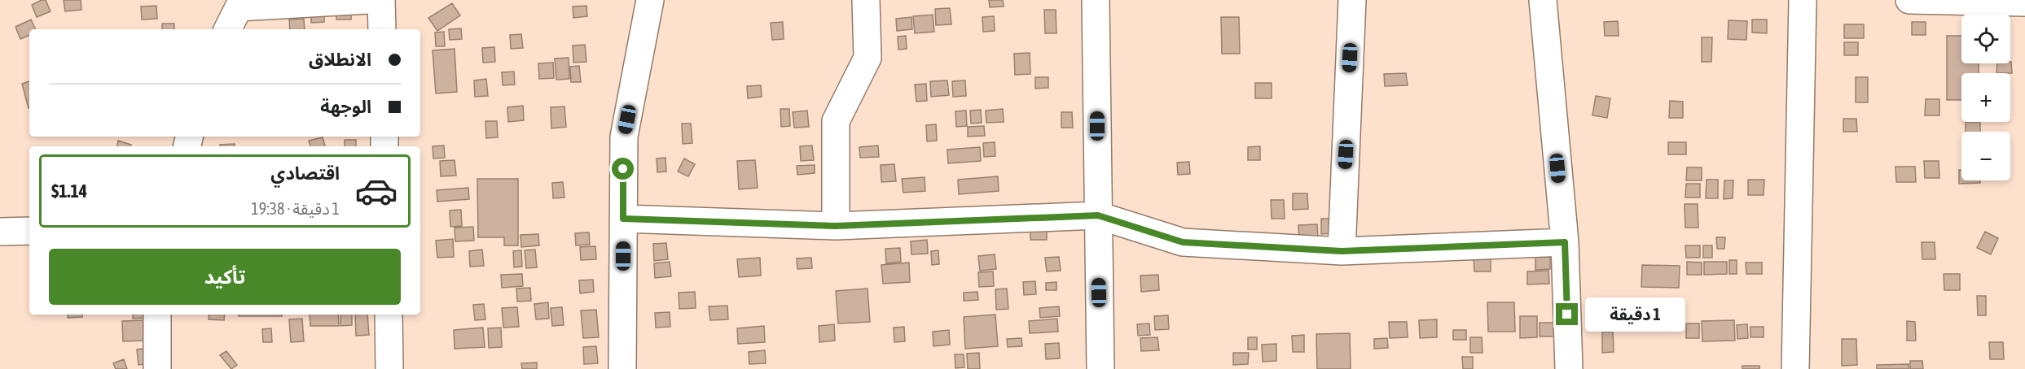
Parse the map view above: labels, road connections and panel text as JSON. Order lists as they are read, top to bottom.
{
  "page": {
    "map_buttons": ["+", "−"],
    "banner": ["الانطلاق", "الوجهة"],
    "list": [
      {
        "name": "اقتصادي",
        "note": "1 دقيقة · 19:38",
        "value": "$1.14"
      }
    ],
    "buttons": "تأكيد",
    "bubble": "1 دقيقة"
  }
}
